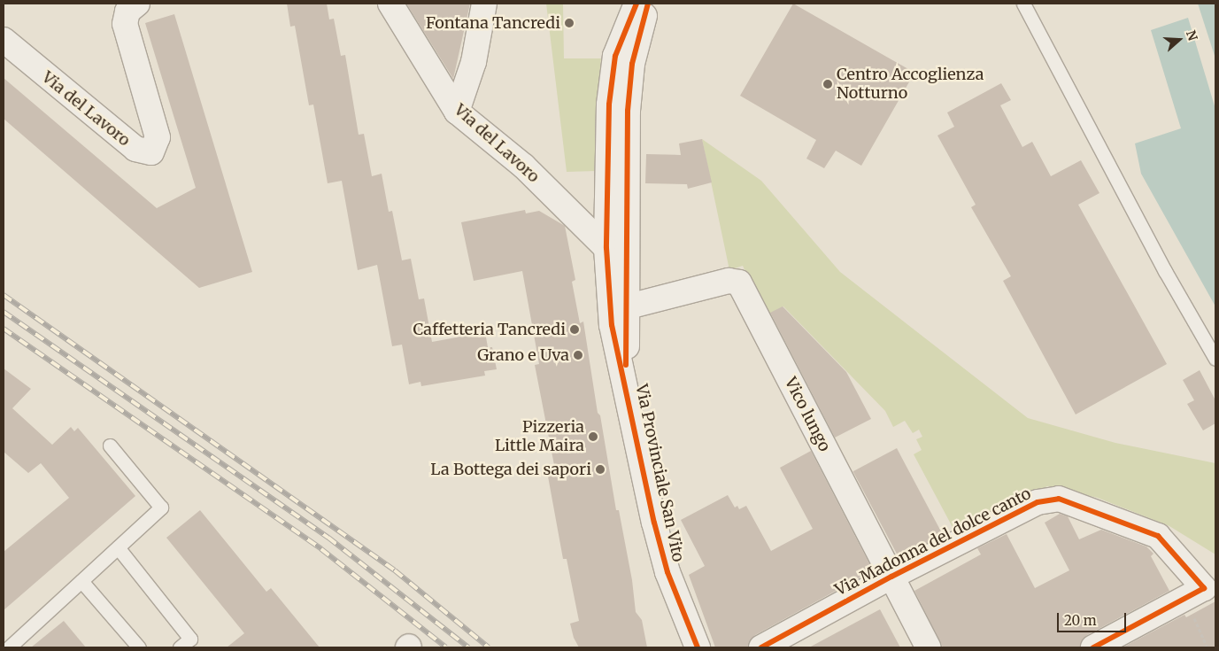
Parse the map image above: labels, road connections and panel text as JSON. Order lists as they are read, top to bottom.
{
  "streets": {
    "street": [
      "Via del Lavoro",
      "Vico lungo",
      "Via Provinciale San Vito",
      "Via Madonna del dolce canto"
    ]
  },
  "crossings": [
    ["Via del Lavoro", "Via Provinciale San Vito"],
    ["Vico lungo", "Via Provinciale San Vito"],
    ["Vico lungo", "Via Madonna del dolce canto"]
  ],
  "places": [
    "Fontana Tancredi",
    "Centro Accoglienza Notturno",
    "Caffetteria Tancredi",
    "Grano e Uva",
    "Pizzeria Little Maira",
    "La Bottega dei sapori"
  ],
  "scale_bar": "20 m",
  "north": "right"
}
